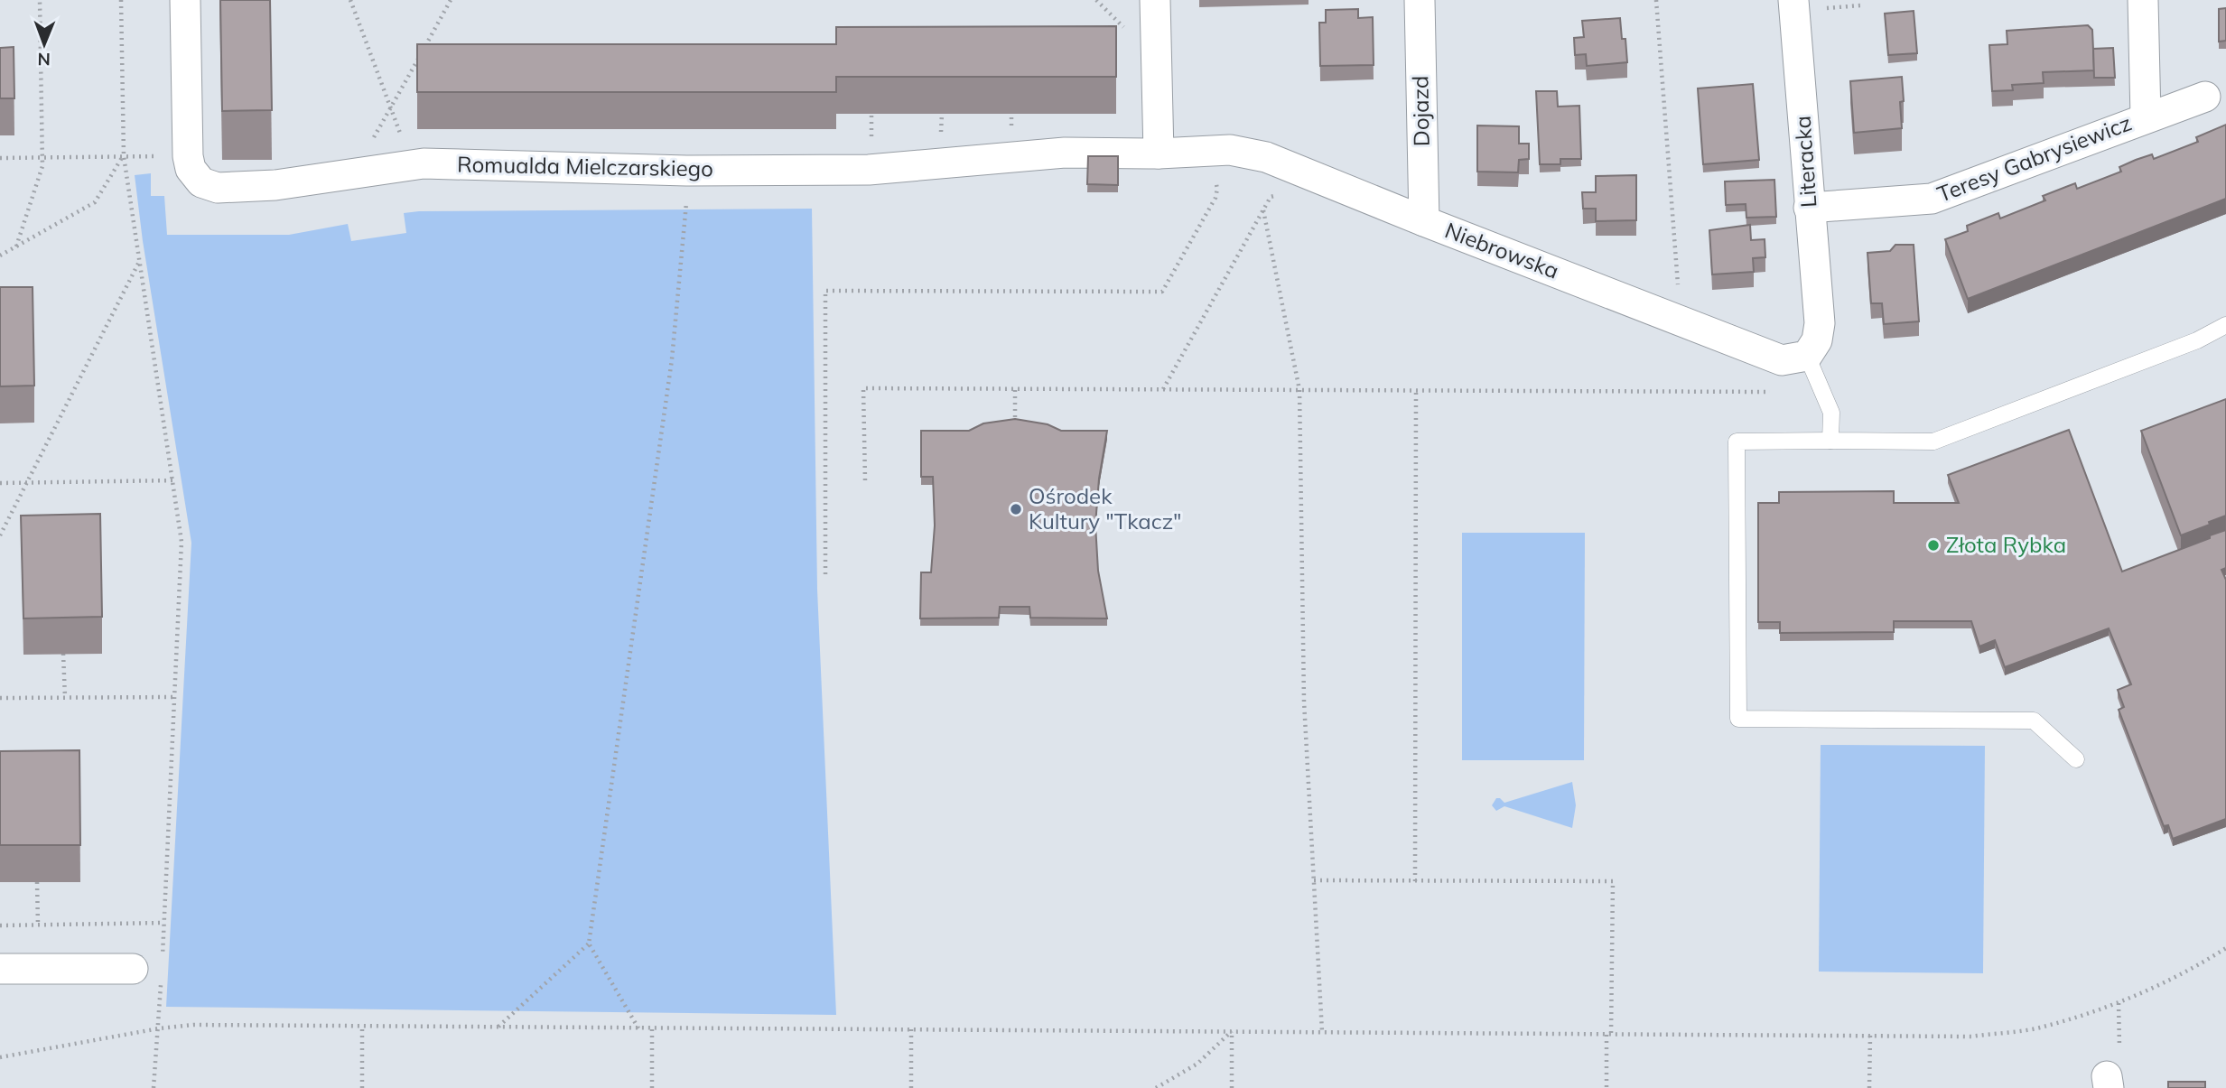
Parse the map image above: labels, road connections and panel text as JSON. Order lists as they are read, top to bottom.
{
  "streets": {
    "street": [
      "Dojazd",
      "Teresy Gabrysiewicz",
      "Literacka",
      "Romualda Mielczarskiego",
      "Niebrowska"
    ]
  },
  "crossings": [
    ["Dojazd", "Niebrowska"],
    ["Teresy Gabrysiewicz", "Literacka"],
    ["Literacka", "Niebrowska"],
    ["Romualda Mielczarskiego", "Niebrowska"]
  ],
  "places": ["Ośrodek Kultury \"Tkacz\"", "Złota Rybka"],
  "north": "bottom"
}
